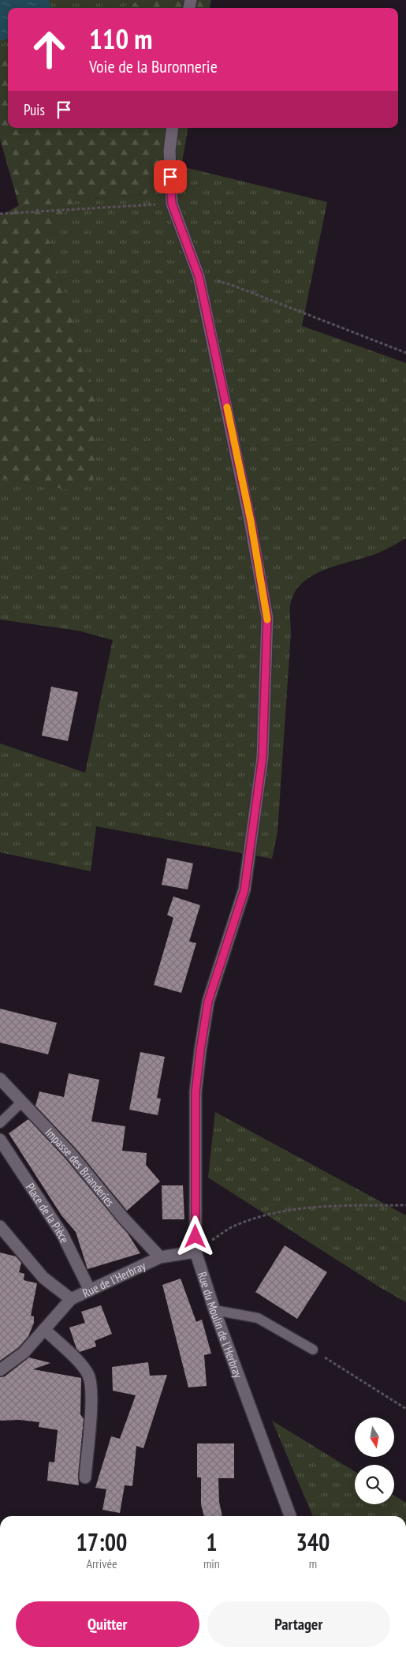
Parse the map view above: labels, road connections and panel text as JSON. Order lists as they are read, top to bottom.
{
  "streets": {
    "street": [
      "Impasse des Brianderies",
      "Place de la Pièce",
      "Rue de l'Herbray",
      "Rue du Moulin de l'Herbray"
    ]
  },
  "crossings": [
    ["Impasse des Brianderies", "Rue de l'Herbray"],
    ["Place de la Pièce", "Rue de l'Herbray"],
    ["Rue de l'Herbray", "Rue du Moulin de l'Herbray"]
  ],
  "north": "bottom",
  "page": {
    "turn": ["110 m", "Voie de la Buronnerie"],
    "then": "Puis",
    "eta": [
      "17:00",
      "Arrivée",
      "1",
      "min",
      "340",
      "m"
    ],
    "buttons": ["Quitter", "Partager"]
  }
}
